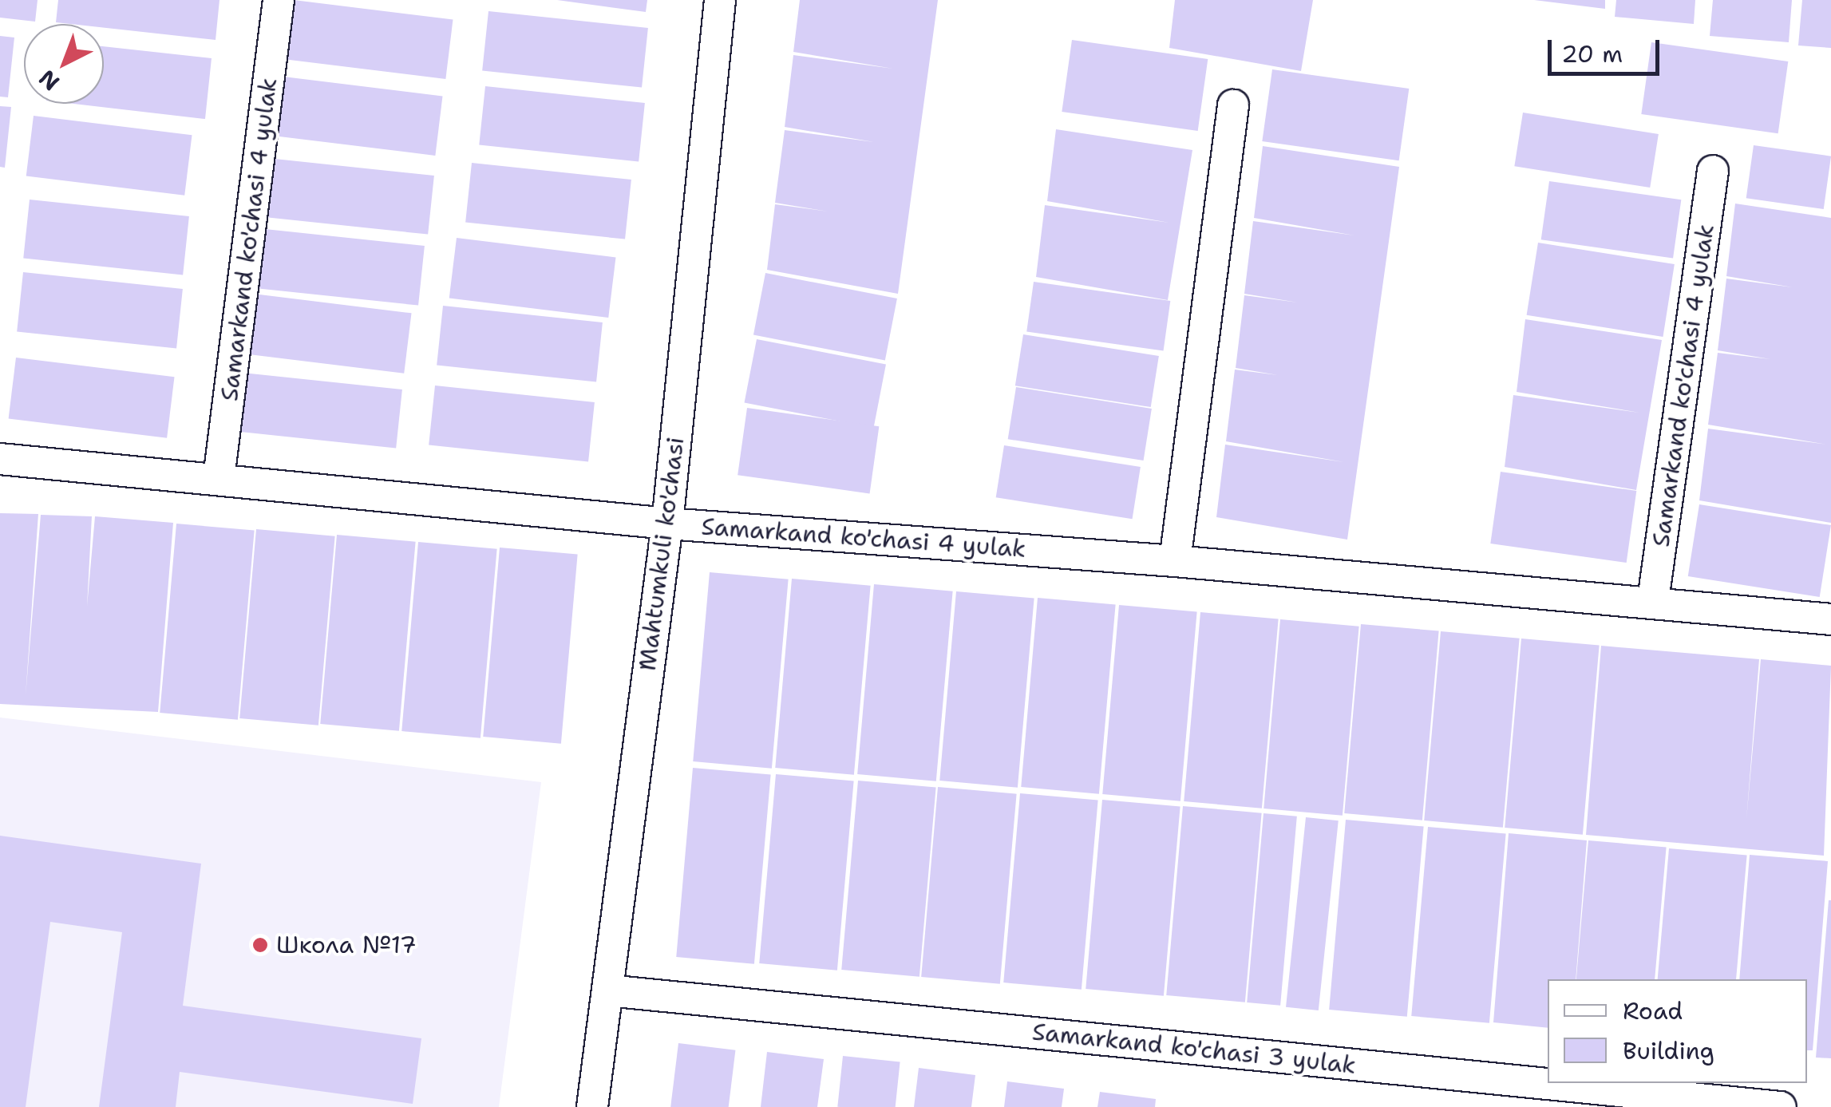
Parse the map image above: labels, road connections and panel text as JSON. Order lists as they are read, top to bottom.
{
  "streets": {
    "street": ["Samarkand ko'chasi 4 yulak", "Mahtumkuli ko'chasi", "Samarkand ko'chasi 3 yulak"]
  },
  "crossings": [
    ["Samarkand ko'chasi 4 yulak", "Mahtumkuli ko'chasi"],
    ["Mahtumkuli ko'chasi", "Samarkand ko'chasi 3 yulak"]
  ],
  "places": ["Школа №17"],
  "legend": ["Road", "Building"],
  "scale_bar": "20 m",
  "north": "bottom left"
}
